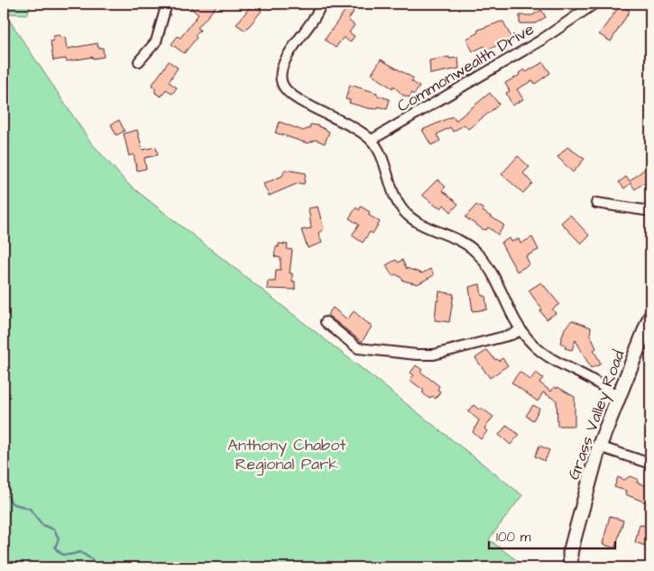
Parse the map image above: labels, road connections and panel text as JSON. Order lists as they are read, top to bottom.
{
  "streets": {
    "main road": ["Grass Valley Road"],
    "street": ["Commonwealth Drive"]
  },
  "parks": ["Anthony Chabot Regional Park"],
  "scale_bar": "100 m"
}
